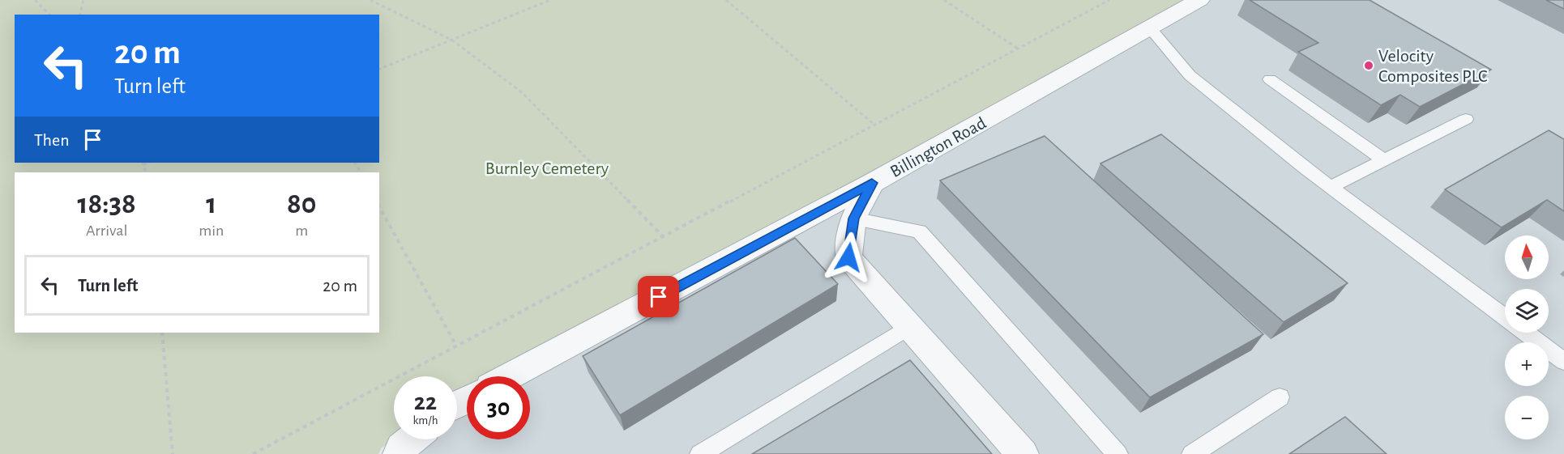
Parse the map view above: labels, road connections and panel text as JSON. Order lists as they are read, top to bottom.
{
  "streets": {
    "street": ["Billington Road"]
  },
  "parks": ["Burnley Cemetery"],
  "places": ["Velocity Composites PLC"],
  "north": "top",
  "page": {
    "turn": ["20 m", "Turn left"],
    "then": "Then",
    "eta": [
      "18:38",
      "Arrival",
      "1",
      "min",
      "80",
      "m"
    ],
    "map_buttons": ["+", "−"],
    "list": [
      {
        "name": "Turn left",
        "value": "20 m"
      }
    ],
    "speed": "22 km/h",
    "limit": "30"
  }
}
